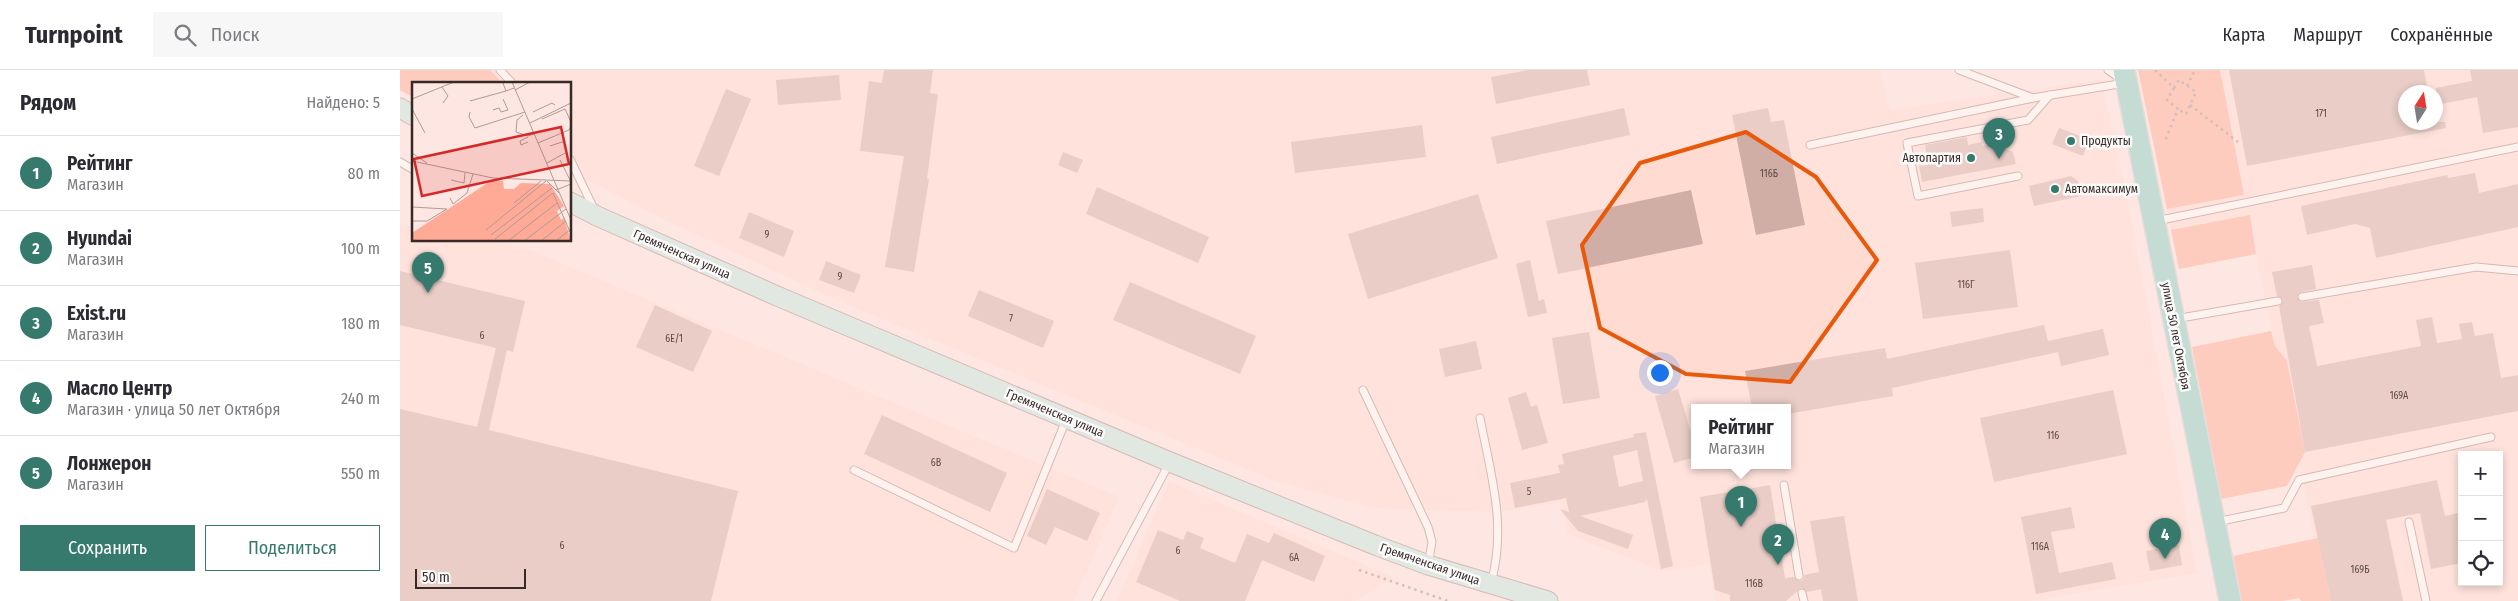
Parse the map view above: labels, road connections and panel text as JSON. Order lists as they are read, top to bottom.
{
  "streets": {
    "main road": ["Гремяченская улица", "улица 50 лет Октября"]
  },
  "places": ["Продукты", "Автопартия", "Автомаксимум"],
  "house_numbers": [
    "171",
    "116Б",
    "9",
    "9",
    "116Г",
    "7",
    "6",
    "6Е/1",
    "169А",
    "116",
    "6В",
    "5",
    "6",
    "116А",
    "6",
    "6А",
    "169Б",
    "116В"
  ],
  "scale_bar": "50 m",
  "north": "top",
  "page": {
    "header": "Turnpoint",
    "search": "Поиск",
    "nav": ["Карта", "Маршрут", "Сохранённые"],
    "heading": ["Рядом", "Найдено: 5"],
    "pins": [
      "3",
      "5",
      "1",
      "4",
      "2"
    ],
    "list": [
      {
        "mark": "1",
        "name": "Рейтинг",
        "note": "Магазин",
        "value": "80 m"
      },
      {
        "mark": "2",
        "name": "Hyundai",
        "note": "Магазин",
        "value": "100 m"
      },
      {
        "mark": "3",
        "name": "Exist.ru",
        "note": "Магазин",
        "value": "180 m"
      },
      {
        "mark": "4",
        "name": "Масло Центр",
        "note": "Магазин · улица 50 лет Октября",
        "value": "240 m"
      },
      {
        "mark": "5",
        "name": "Лонжерон",
        "note": "Магазин",
        "value": "550 m"
      }
    ],
    "popup": ["Рейтинг", "Магазин"],
    "map_buttons": ["+", "−"],
    "buttons": ["Сохранить", "Поделиться"],
    "scale": "50 m"
  }
}
